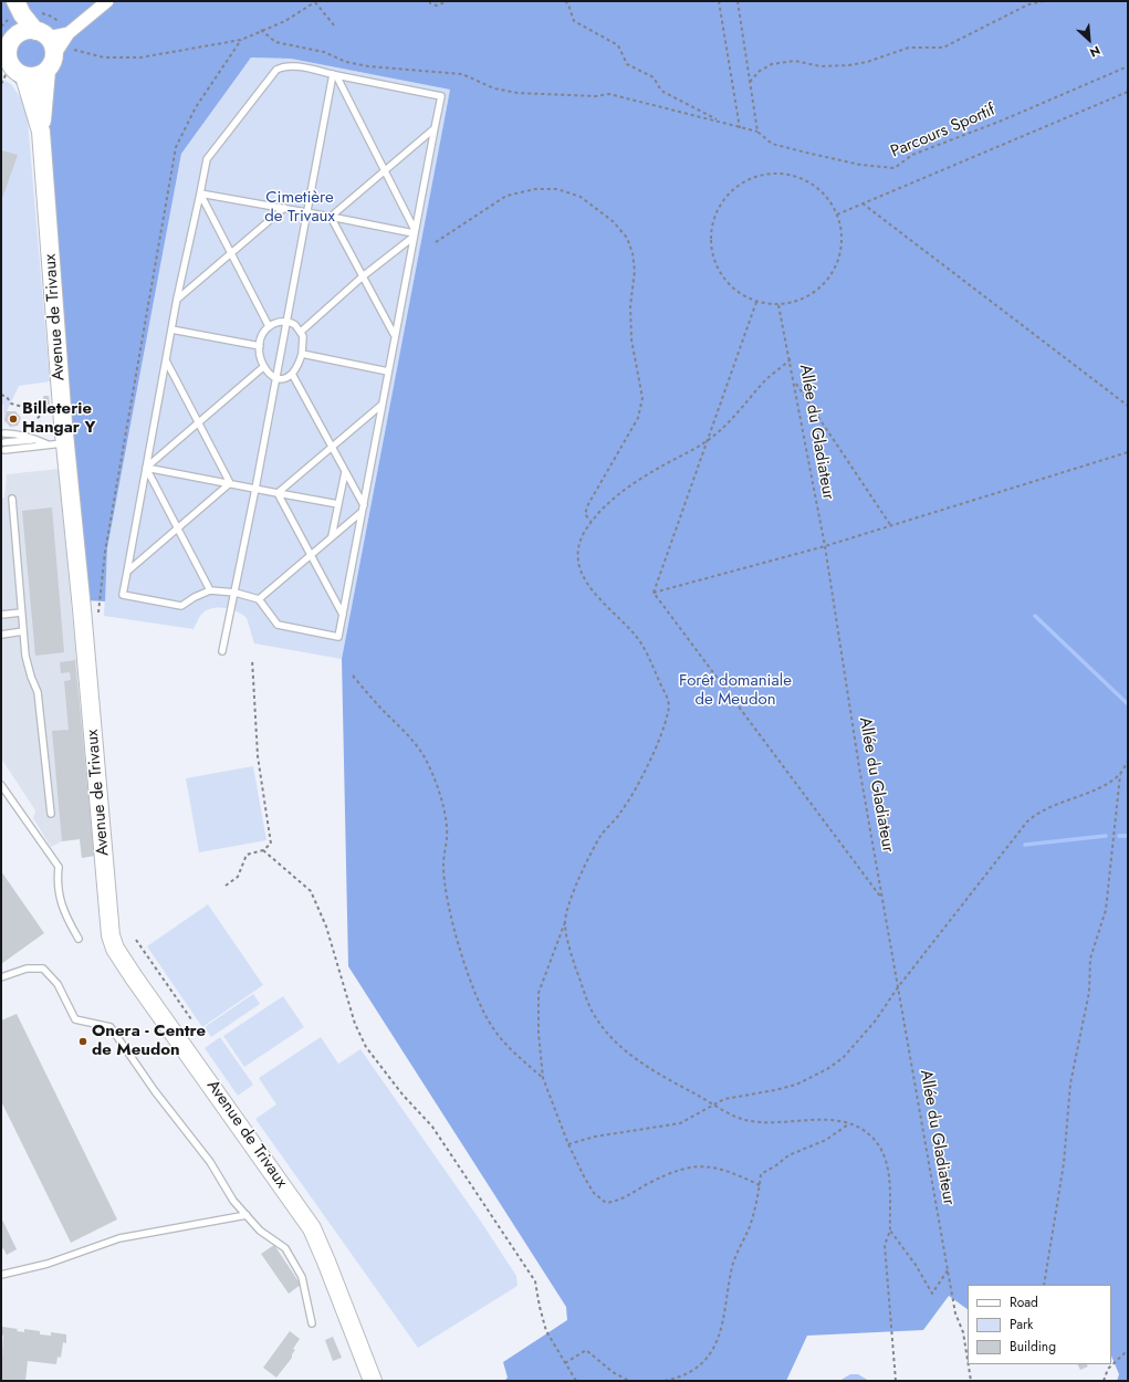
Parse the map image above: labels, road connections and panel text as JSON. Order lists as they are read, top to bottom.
{
  "streets": {
    "main road": ["Avenue de Trivaux"],
    "path": ["Parcours Sportif", "Allée du Gladiateur"]
  },
  "parks": ["Cimetière de Trivaux", "Forêt domaniale de Meudon"],
  "places": ["Billeterie Hangar Y", "Onera - Centre de Meudon"],
  "legend": ["Road", "Park", "Building"],
  "north": "bottom right"
}
